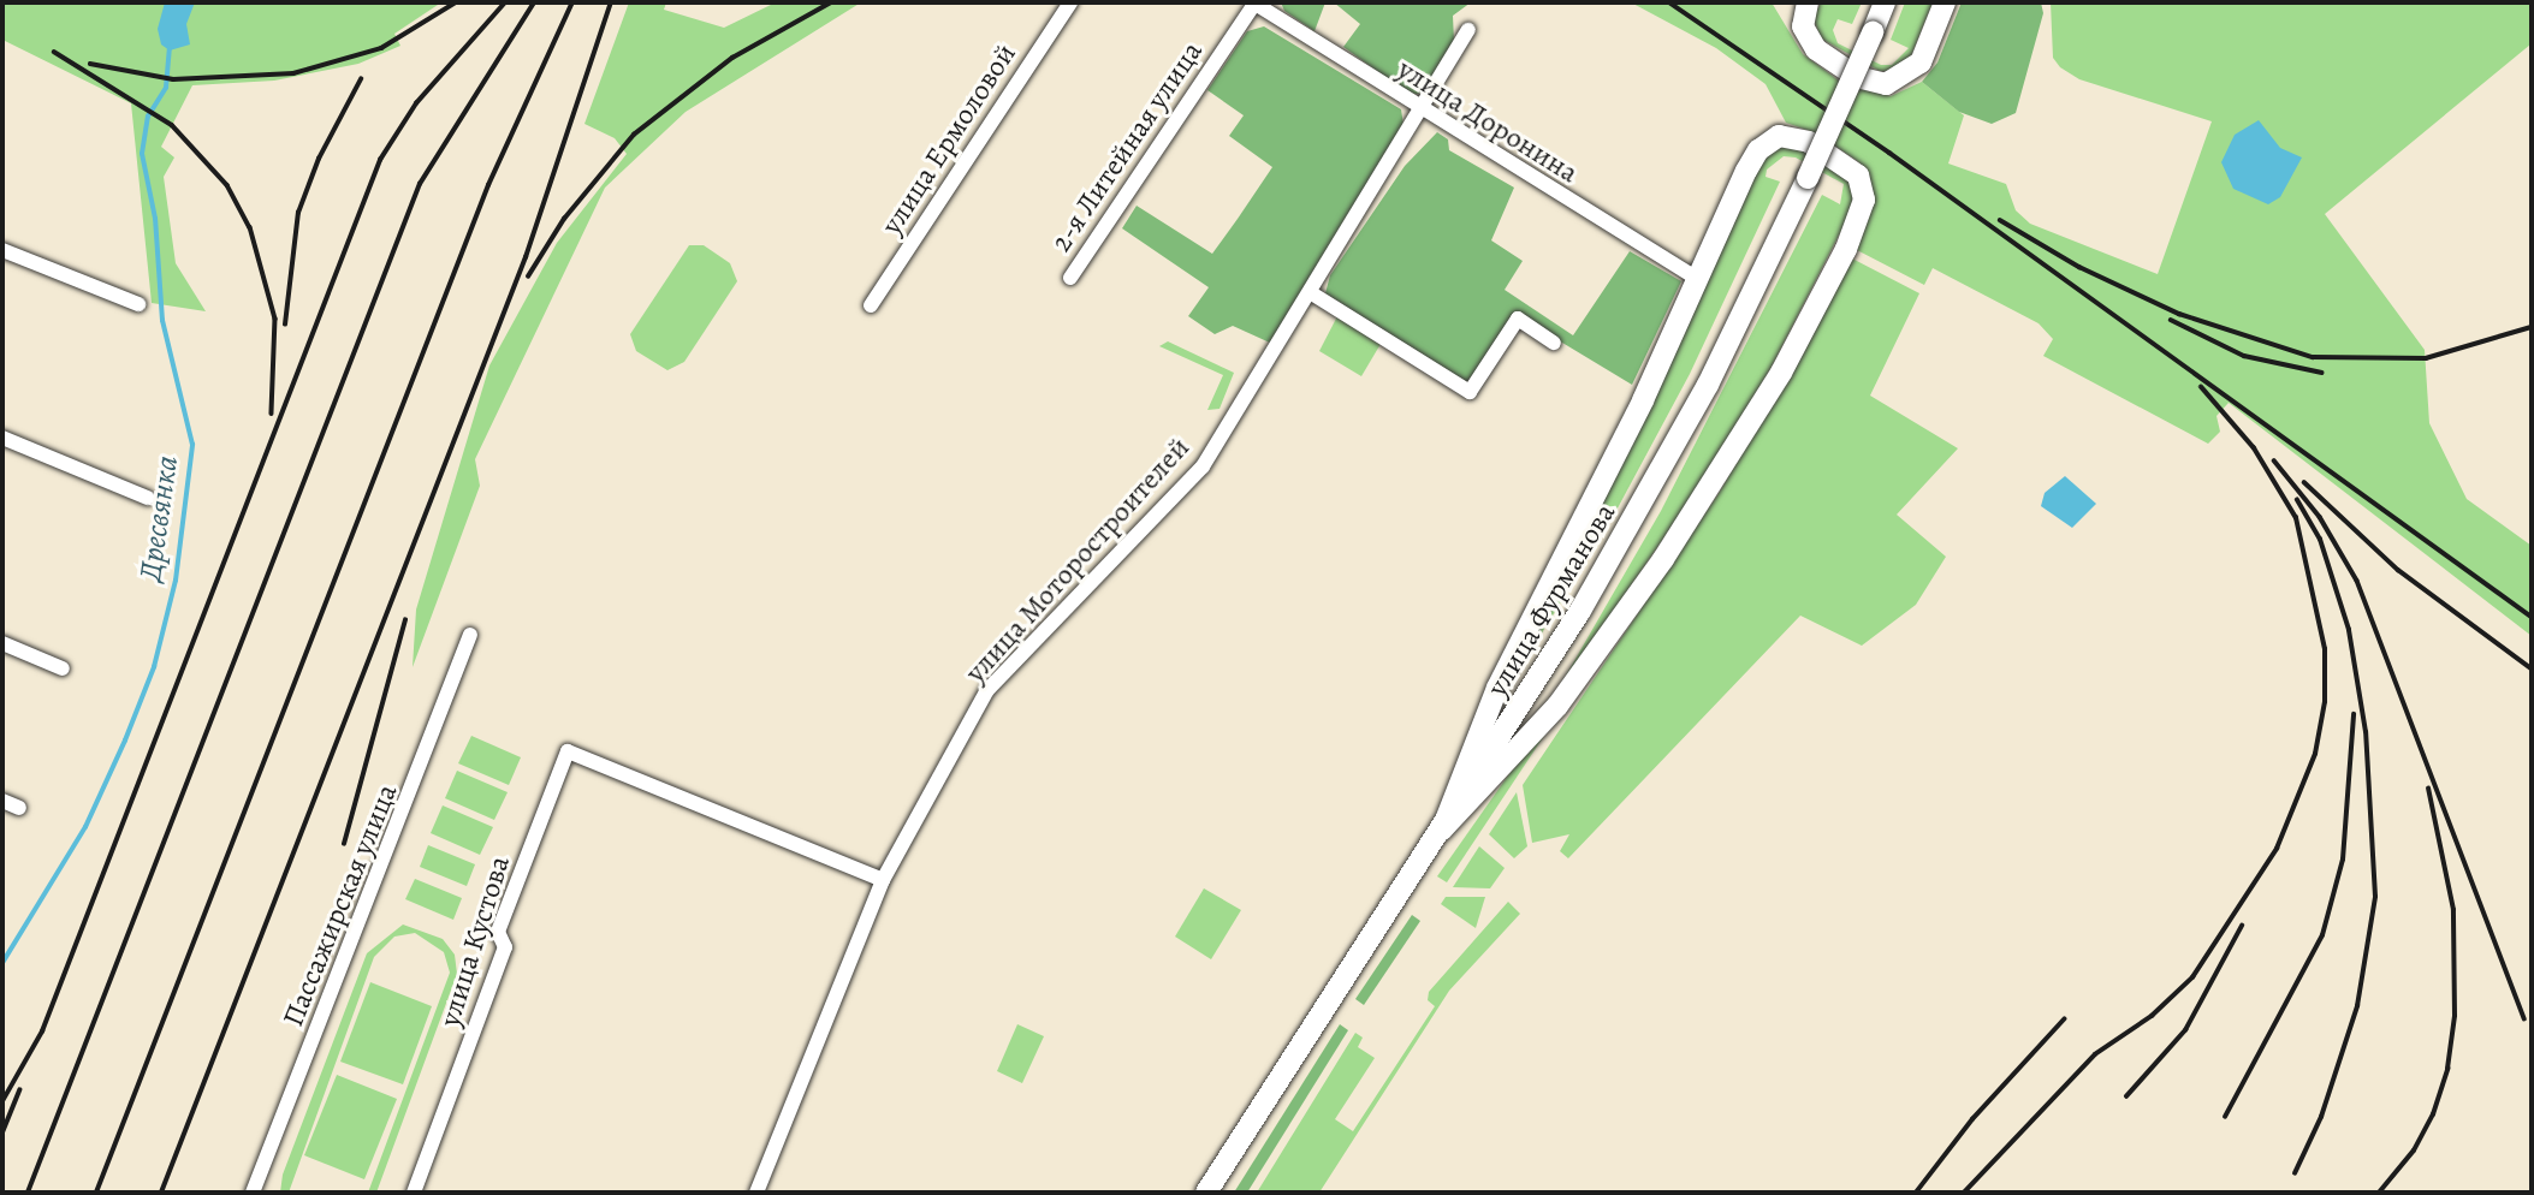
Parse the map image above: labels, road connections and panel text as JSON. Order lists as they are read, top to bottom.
{
  "streets": {
    "street": [
      "улица Доронина",
      "улица Ермоловой",
      "2-я Литейная улица",
      "улица Моторостроителей",
      "улица Фурманова",
      "Пассажирская улица",
      "улица Кустова"
    ]
  },
  "crossings": [
    ["улица Доронина", "2-я Литейная улица"],
    ["улица Доронина", "улица Моторостроителей"],
    ["улица Моторостроителей", "улица Кустова"]
  ],
  "water": ["Дресвянка"]
}
